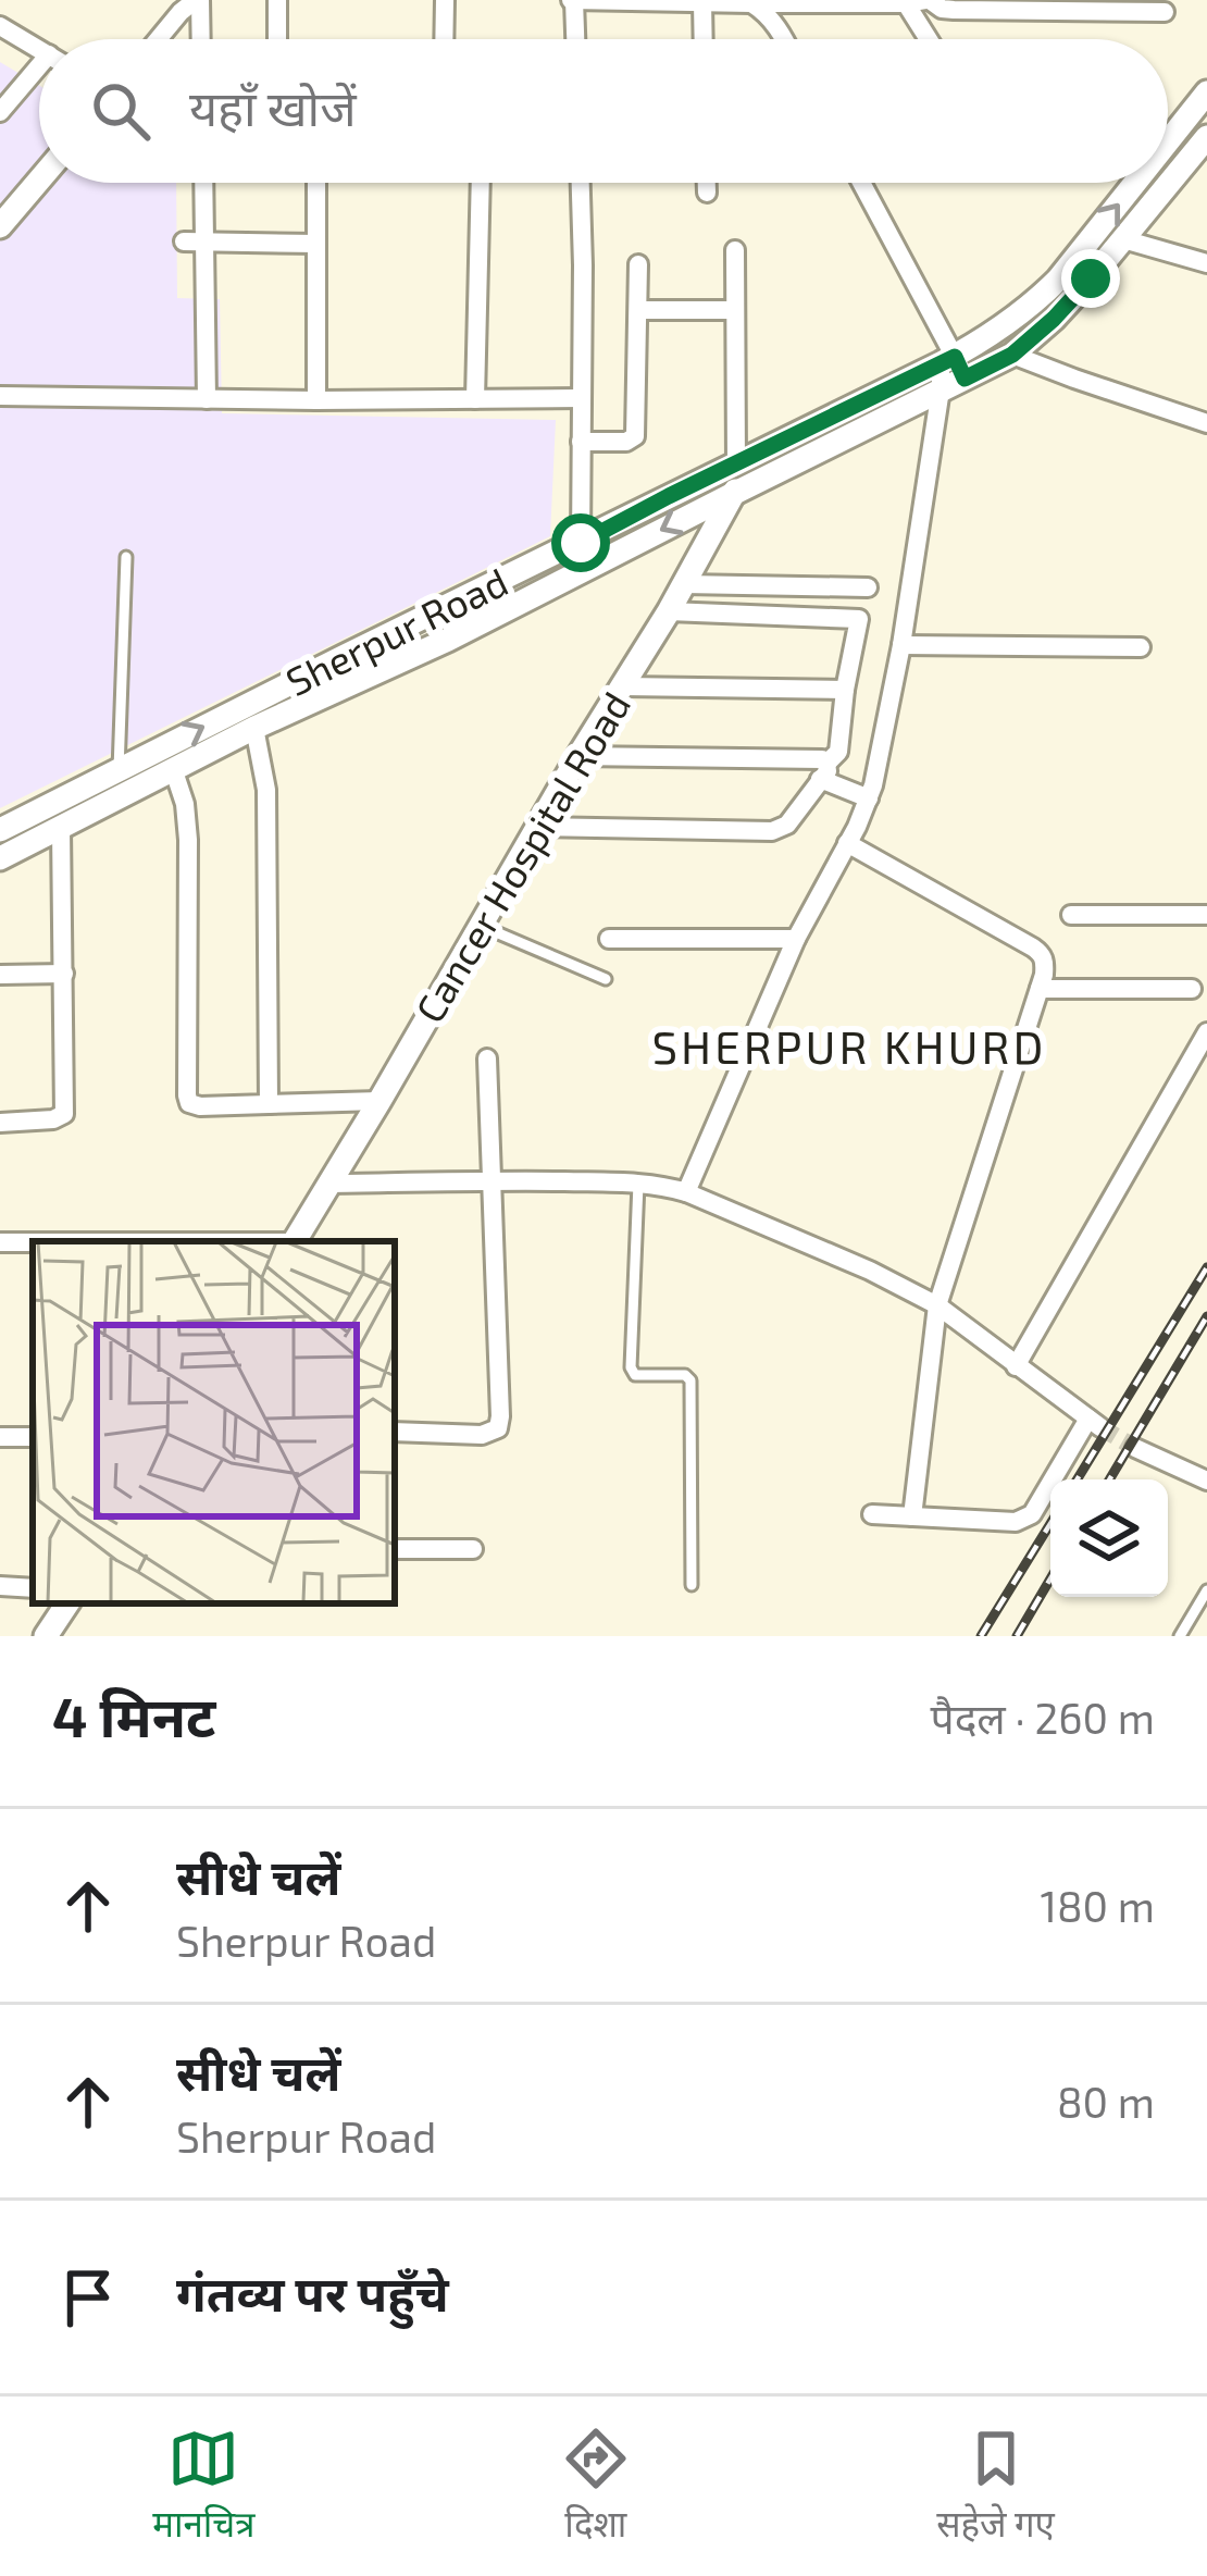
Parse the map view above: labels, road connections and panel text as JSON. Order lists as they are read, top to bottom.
{
  "streets": {
    "street": ["Sherpur Road", "Cancer Hospital Road"]
  },
  "crossings": [
    ["Sherpur Road", "Cancer Hospital Road"]
  ],
  "districts": ["SHERPUR KHURD"],
  "page": {
    "search": "यहाँ खोजें",
    "heading": ["4 मिनट", "पैदल · 260 m"],
    "list": [
      ["सीधे चलें", "Sherpur Road", "180 m"],
      ["सीधे चलें", "Sherpur Road", "80 m"],
      "गंतव्य पर पहुँचे"
    ],
    "nav": ["मानचित्र", "दिशा", "सहेजे गए"]
  }
}
